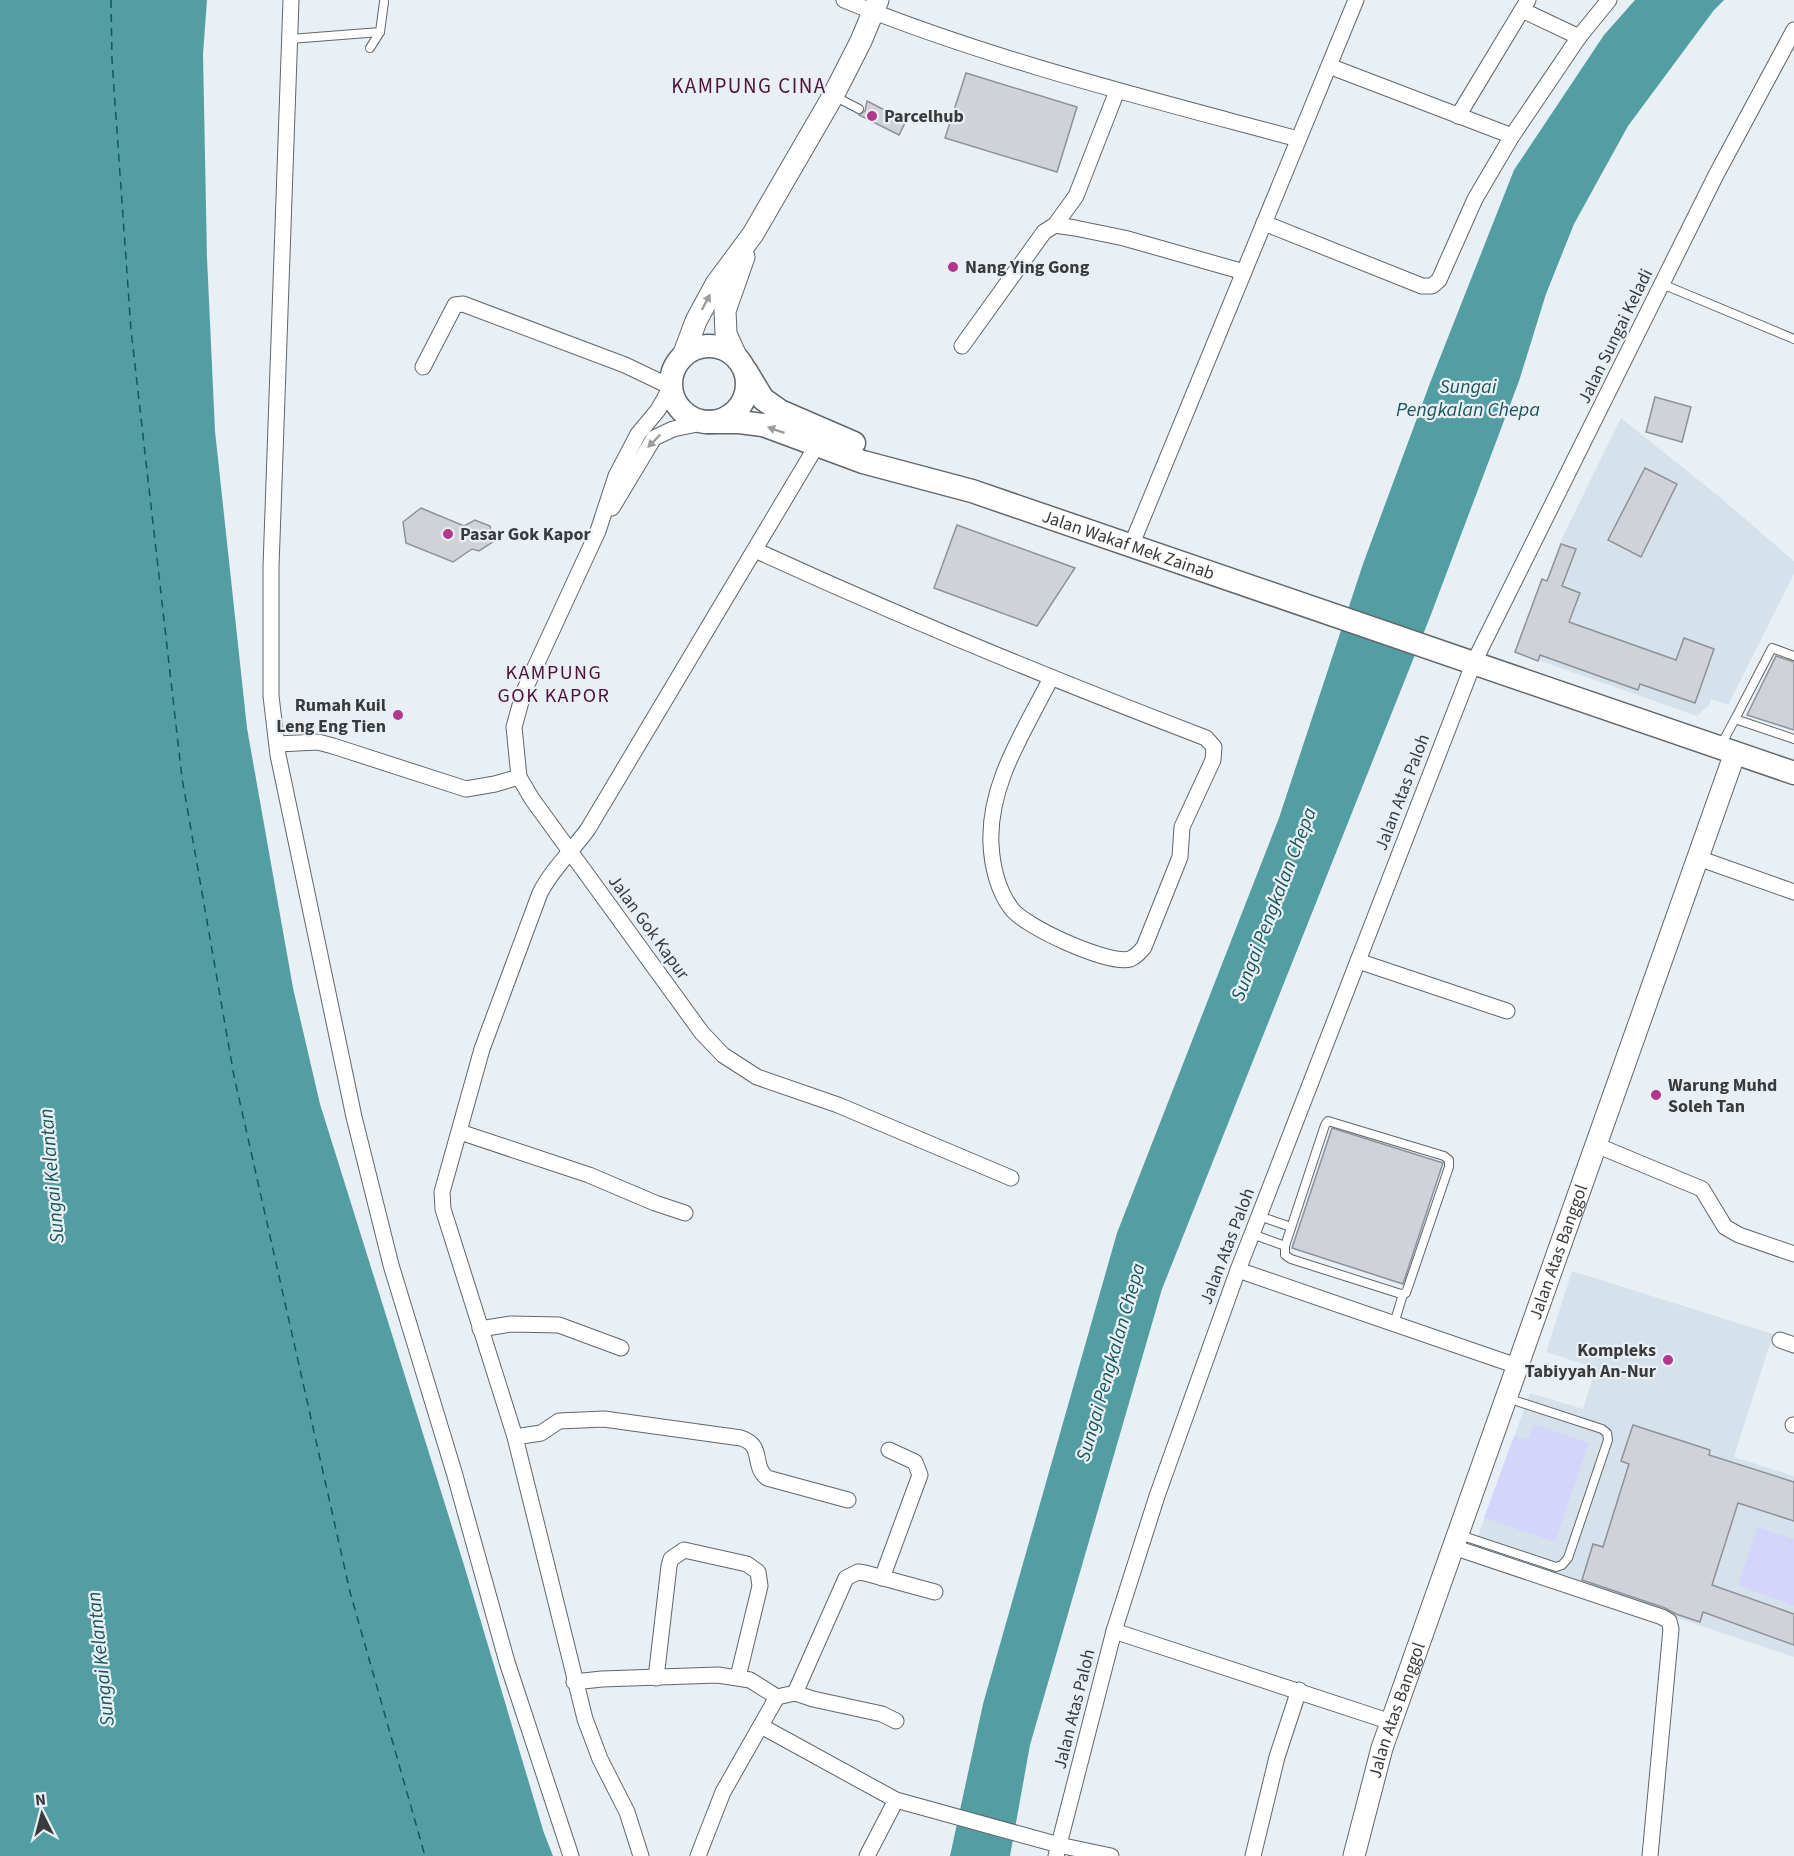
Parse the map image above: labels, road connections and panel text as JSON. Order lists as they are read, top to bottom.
{
  "streets": {
    "main road": ["Jalan Wakaf Mek Zainab", "Jalan Atas Banggol"],
    "street": ["Jalan Sungai Keladi", "Jalan Atas Paloh", "Jalan Gok Kapur"]
  },
  "crossings": [
    ["Jalan Sungai Keladi", "Jalan Wakaf Mek Zainab"],
    ["Jalan Sungai Keladi", "Jalan Atas Paloh"],
    ["Jalan Wakaf Mek Zainab", "Jalan Atas Paloh"],
    ["Jalan Wakaf Mek Zainab", "Jalan Gok Kapur"],
    ["Jalan Wakaf Mek Zainab", "Jalan Atas Banggol"]
  ],
  "districts": ["KAMPUNG CINA", "KAMPUNG GOK KAPOR"],
  "water": ["Sungai Pengkalan Chepa", "Sungai Kelantan"],
  "places": [
    "Parcelhub",
    "Nang Ying Gong",
    "Pasar Gok Kapor",
    "Rumah Kuil Leng Eng Tien",
    "Warung Muhd Soleh Tan",
    "Kompleks Tabiyyah An-Nur"
  ],
  "north": "top"
}
